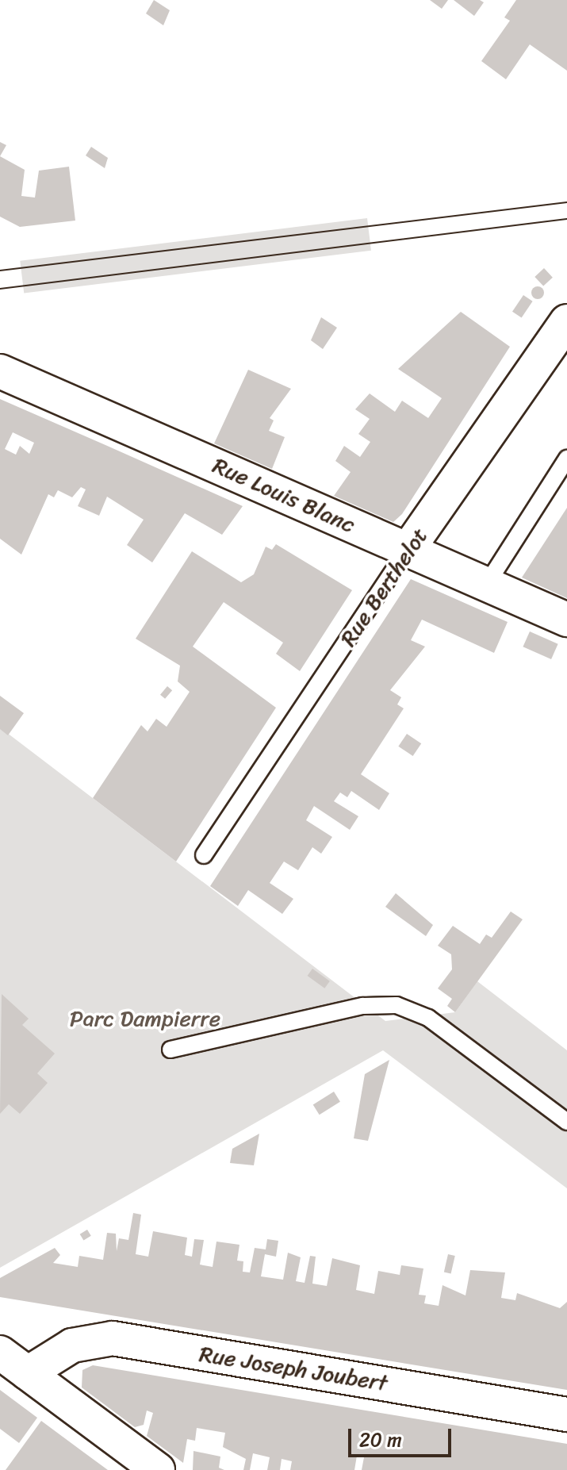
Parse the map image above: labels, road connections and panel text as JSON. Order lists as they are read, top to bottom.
{
  "streets": {
    "street": ["Rue Louis Blanc", "Rue Berthelot", "Rue Joseph Joubert"]
  },
  "crossings": [
    ["Rue Louis Blanc", "Rue Berthelot"]
  ],
  "parks": ["Parc Dampierre"],
  "scale_bar": "20 m"
}
